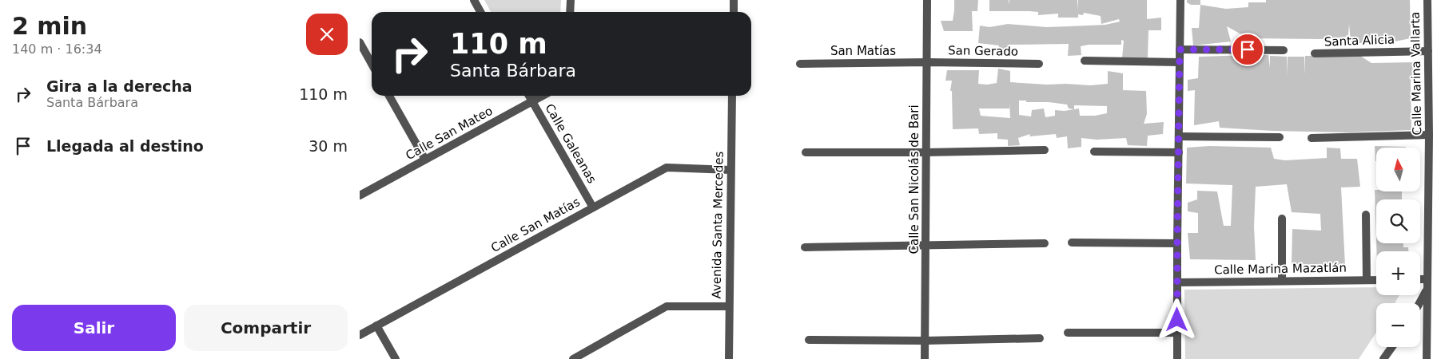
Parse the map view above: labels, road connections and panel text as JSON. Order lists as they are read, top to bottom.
{
  "streets": {
    "street": [
      "Santa Alicia",
      "San Matías",
      "San Gerado",
      "Calle Marina Vallarta",
      "Calle San Mateo",
      "Calle Galeanas",
      "Calle San Nicolás de Bari",
      "Calle San Matías",
      "Avenida Santa Mercedes",
      "Calle Marina Mazatlán"
    ]
  },
  "crossings": [
    ["Santa Alicia", "Calle Marina Vallarta"],
    ["San Matías", "San Gerado"],
    ["San Matías", "Calle San Nicolás de Bari"],
    ["San Gerado", "Calle San Nicolás de Bari"],
    ["Calle San Mateo", "Calle Galeanas"],
    ["Calle Galeanas", "Calle San Matías"],
    ["Calle San Matías", "Avenida Santa Mercedes"]
  ],
  "north": "top",
  "page": {
    "heading": ["2 min", "140 m · 16:34"],
    "turn": ["110 m", "Santa Bárbara"],
    "list": [
      {
        "name": "Gira a la derecha",
        "note": "Santa Bárbara",
        "value": "110 m"
      },
      {
        "name": "Llegada al destino",
        "value": "30 m"
      }
    ],
    "map_buttons": ["+", "−"],
    "buttons": ["Salir", "Compartir"]
  }
}
